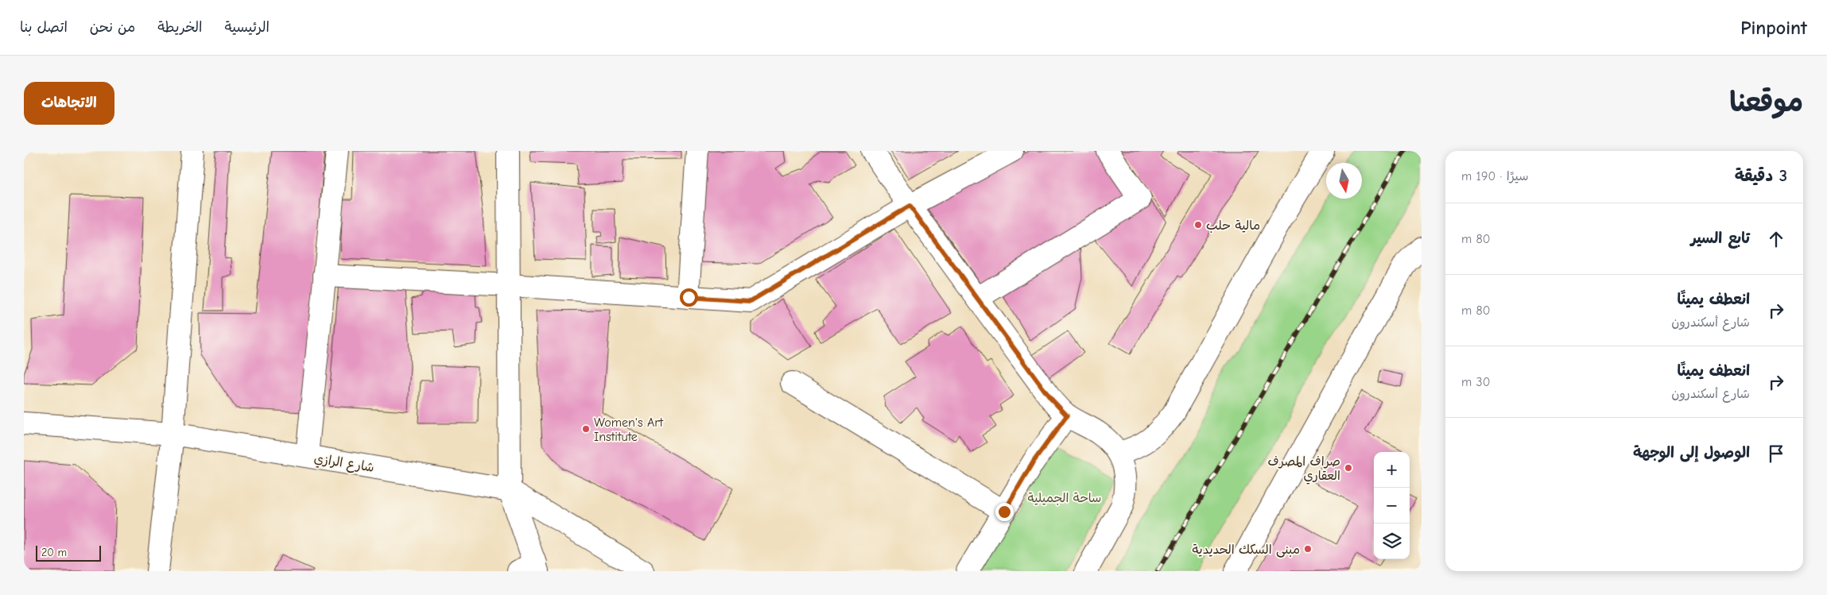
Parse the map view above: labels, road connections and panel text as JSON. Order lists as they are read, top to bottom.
{
  "streets": {
    "street": ["شارع الرازي"]
  },
  "parks": ["ساحة الجميلية"],
  "places": [
    "مالية حلب",
    "Women's Art Institute",
    "صراف المصرف العقاري",
    "مبنى السكك الحديدية"
  ],
  "scale_bar": "20 m",
  "north": "bottom",
  "page": {
    "header": "Pinpoint",
    "nav": [
      "الرئيسية",
      "الخريطة",
      "من نحن",
      "اتصل بنا"
    ],
    "title": "موقعنا",
    "buttons": "الاتجاهات",
    "heading": ["3 دقيقة", "سيرًا · 190 m"],
    "list": [
      ["تابع السير", "80 m"],
      ["انعطف يمينًا", "شارع أسكندرون", "80 m"],
      ["انعطف يمينًا", "شارع أسكندرون", "30 m"],
      "الوصول إلى الوجهة"
    ],
    "map_buttons": ["+", "−"],
    "scale": "20 m"
  }
}
